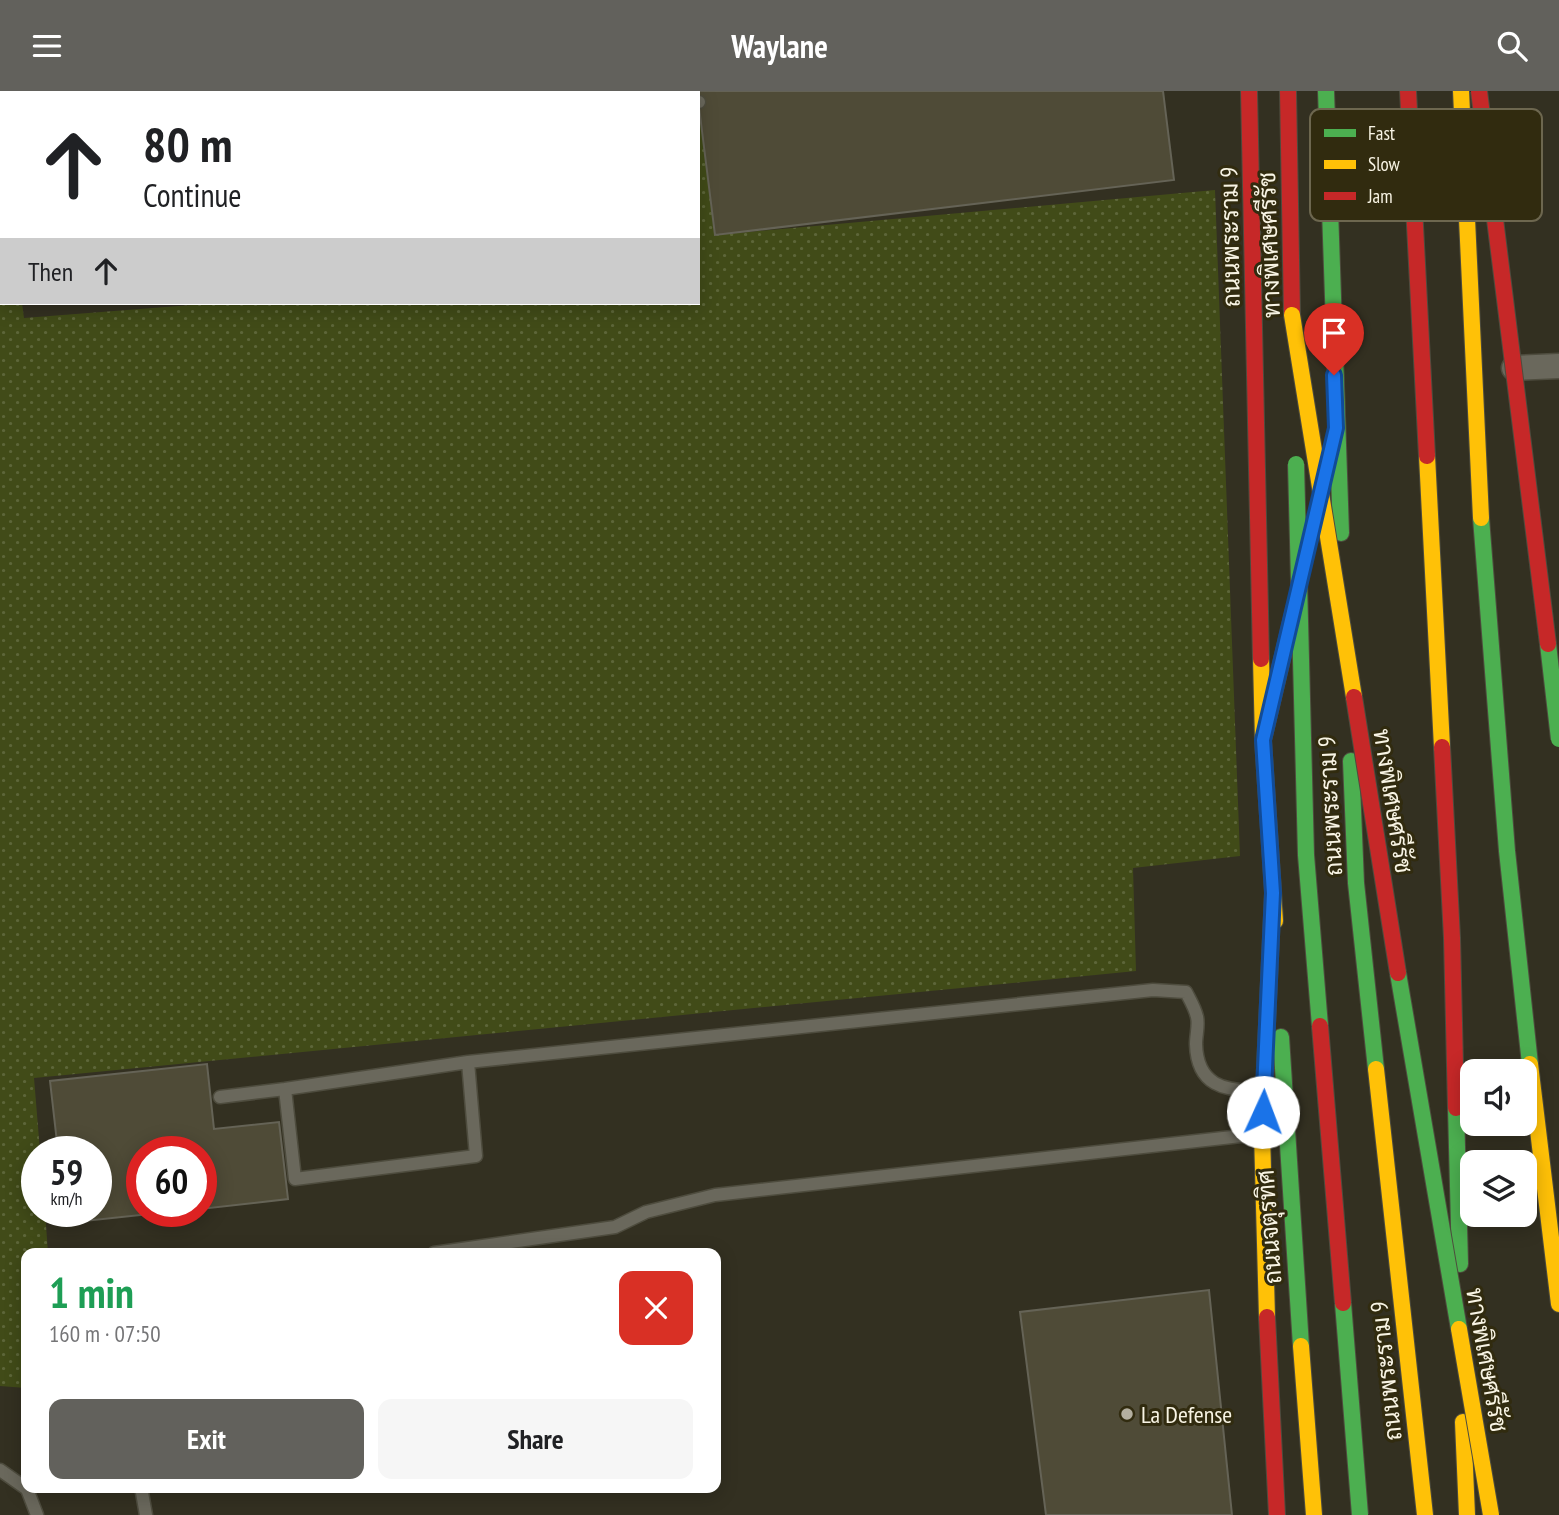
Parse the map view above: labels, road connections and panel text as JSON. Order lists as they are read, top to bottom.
{
  "streets": {
    "main road": ["ถนนพระราม 9", "ทางพิเศษศรีรัช", "ถนนจตุรทิศ"]
  },
  "crossings": [
    ["ถนนพระราม 9", "ถนนจตุรทิศ"]
  ],
  "places": ["La Defense"],
  "legend": ["Fast", "Slow", "Jam"],
  "page": {
    "header": "Waylane",
    "turn": ["80 m", "Continue"],
    "then": "Then",
    "speed": "59 km/h",
    "limit": "60",
    "heading": ["1 min", "160 m · 07:50"],
    "buttons": ["Exit", "Share"]
  }
}
